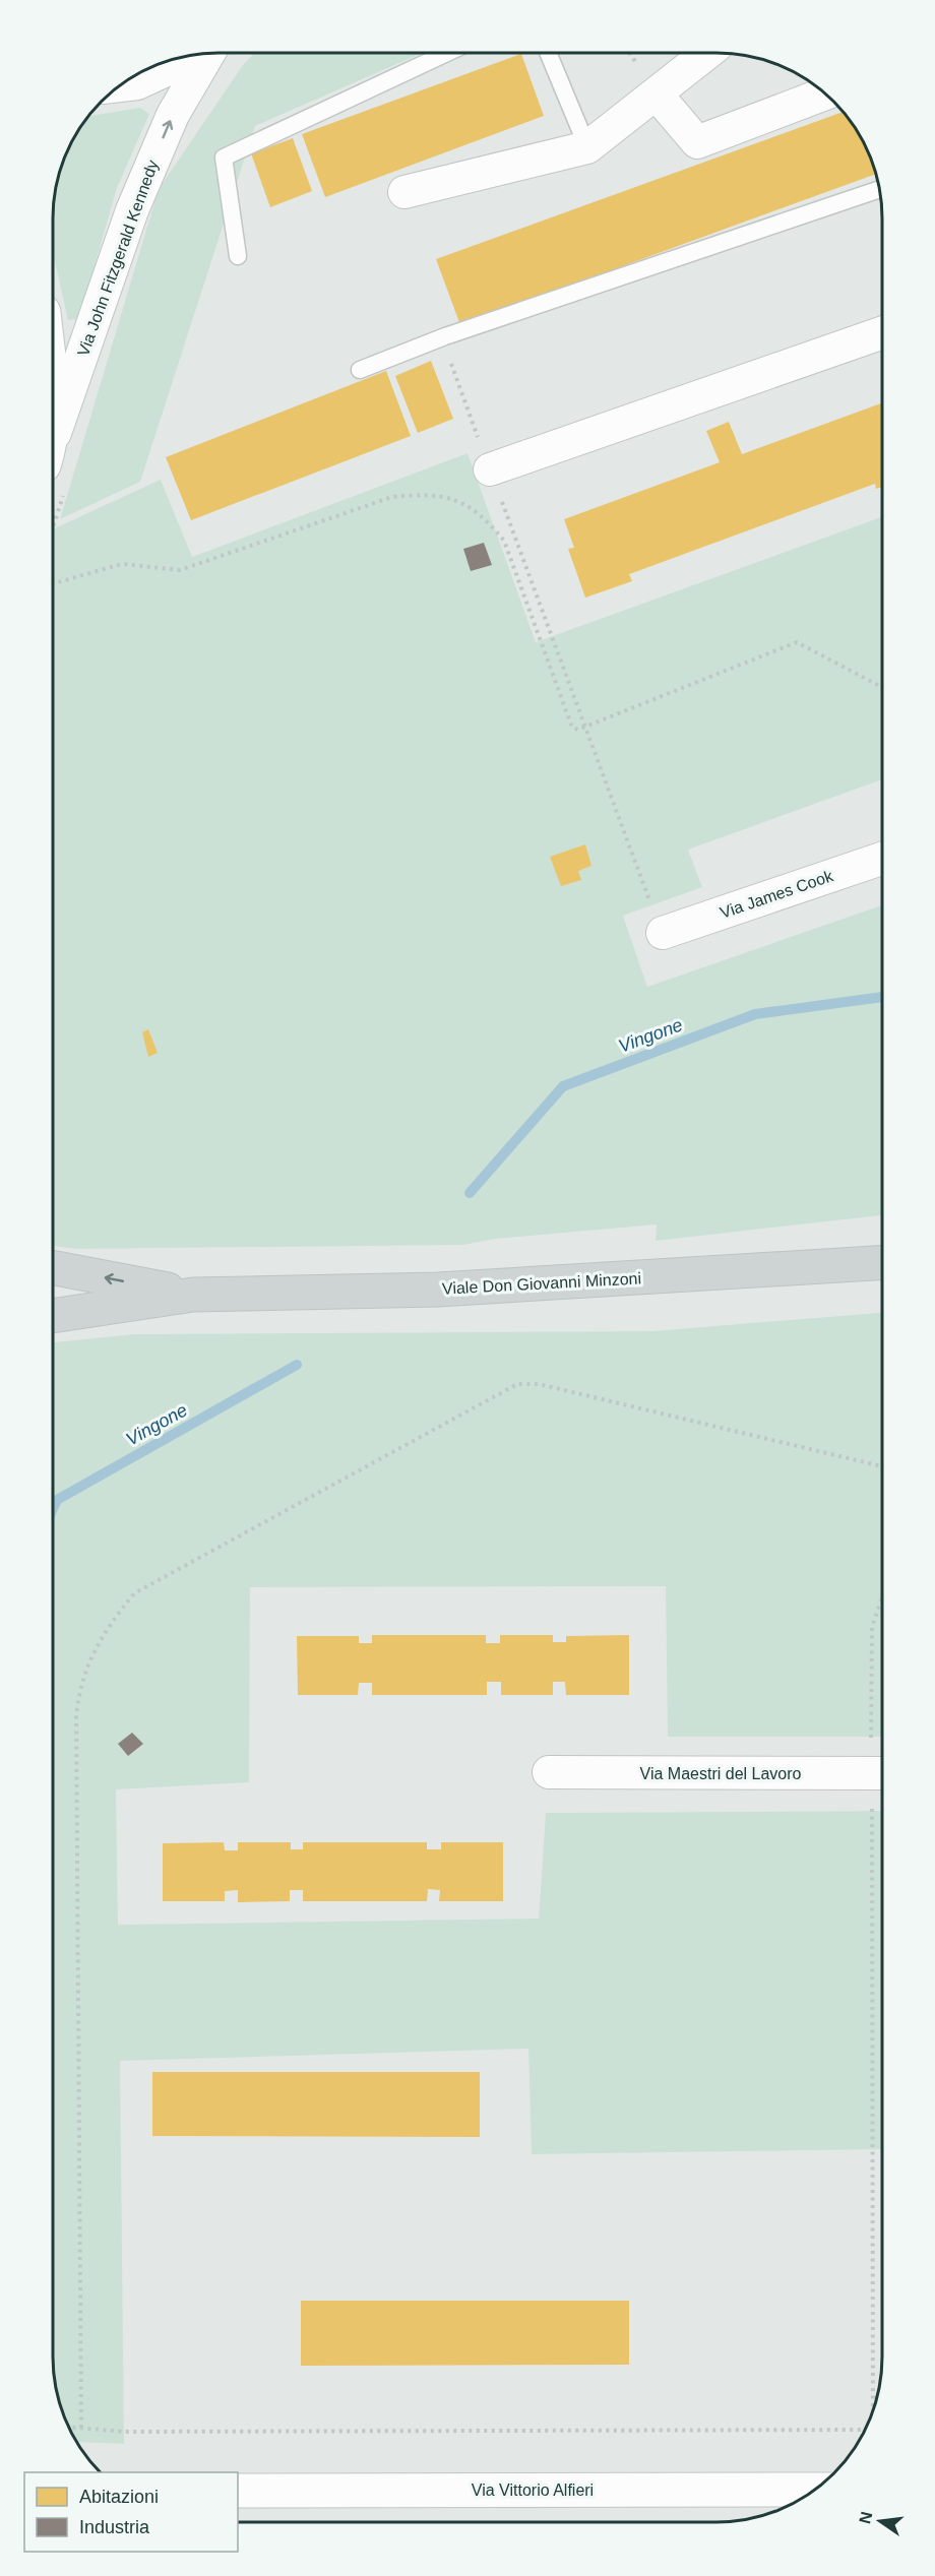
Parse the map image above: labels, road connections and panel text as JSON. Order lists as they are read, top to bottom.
{
  "streets": {
    "main road": ["Viale Don Giovanni Minzoni"],
    "street": [
      "Via John Fitzgerald Kennedy",
      "Via James Cook",
      "Via Maestri del Lavoro",
      "Via Vittorio Alfieri"
    ]
  },
  "one_way": ["Via John Fitzgerald Kennedy"],
  "water": ["Vingone"],
  "legend": ["Abitazioni", "Industria"],
  "north": "left"
}
